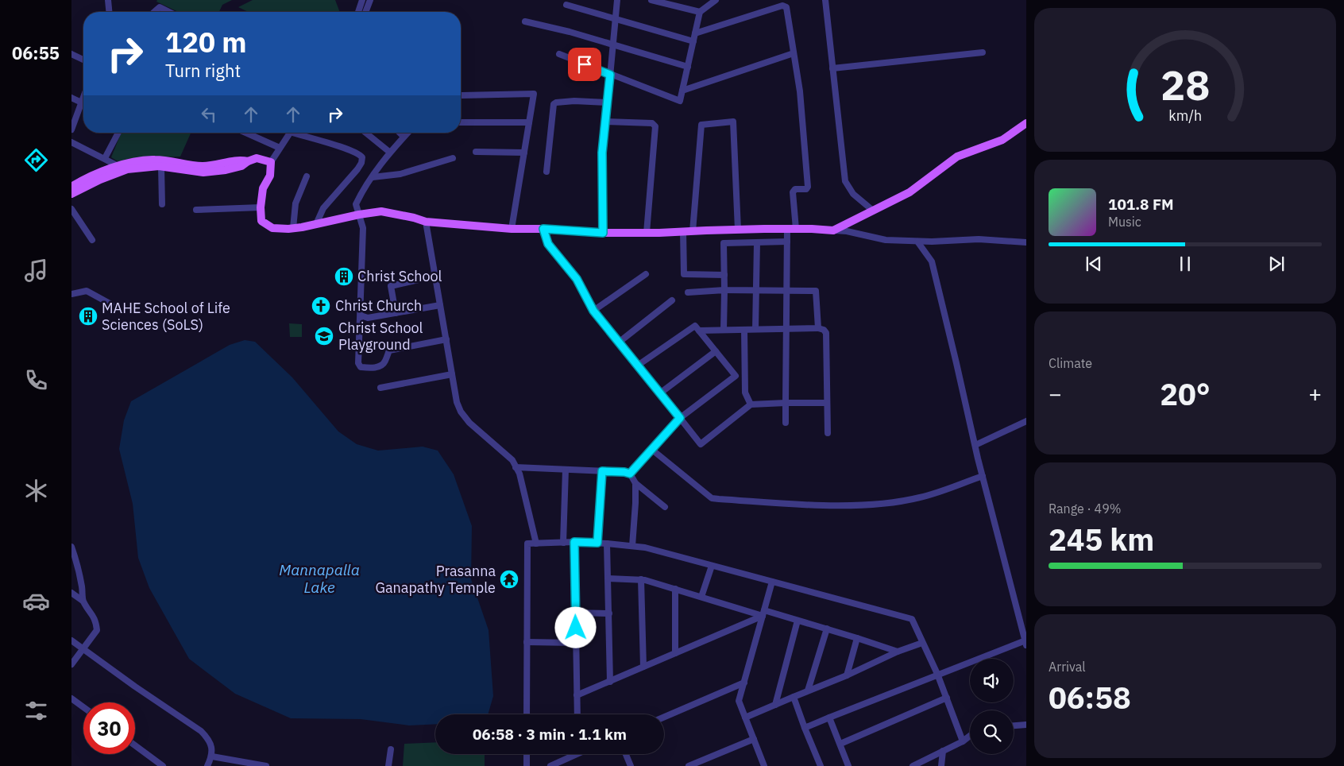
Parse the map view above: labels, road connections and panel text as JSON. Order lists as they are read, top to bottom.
{
  "water": ["Mannapalla Lake"],
  "places": {
    "building": ["Christ School", "MAHE School of Life Sciences (SoLS)"],
    "church": ["Christ Church"],
    "school or university": ["Christ School Playground"],
    "temple": ["Prasanna Ganapathy Temple"]
  },
  "page": {
    "tabs": "06:55",
    "turn": ["120 m", "Turn right"],
    "song": ["101.8 FM", "Music"],
    "tile": [
      "Climate",
      ["Range · 49%", "245 km"],
      ["Arrival", "06:58"]
    ],
    "heat": ["−", "20°", "+"],
    "limit": "30",
    "trip": "06:58 · 3 min · 1.1 km",
    "gauge": ["28", "km/h"]
  }
}
